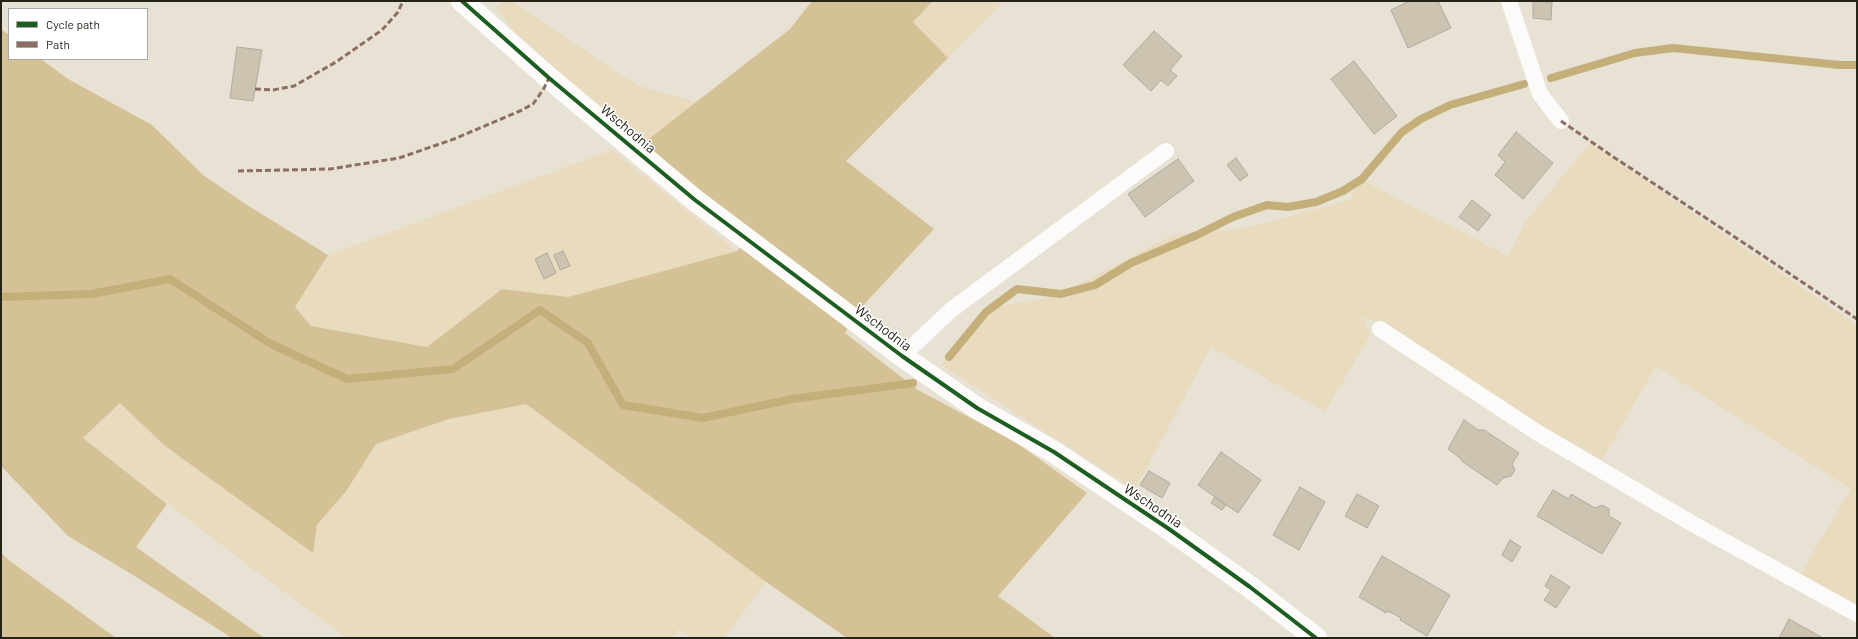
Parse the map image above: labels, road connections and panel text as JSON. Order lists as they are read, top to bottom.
{
  "streets": {
    "street": ["Wschodnia"]
  },
  "legend": ["Cycle path", "Path"]
}
